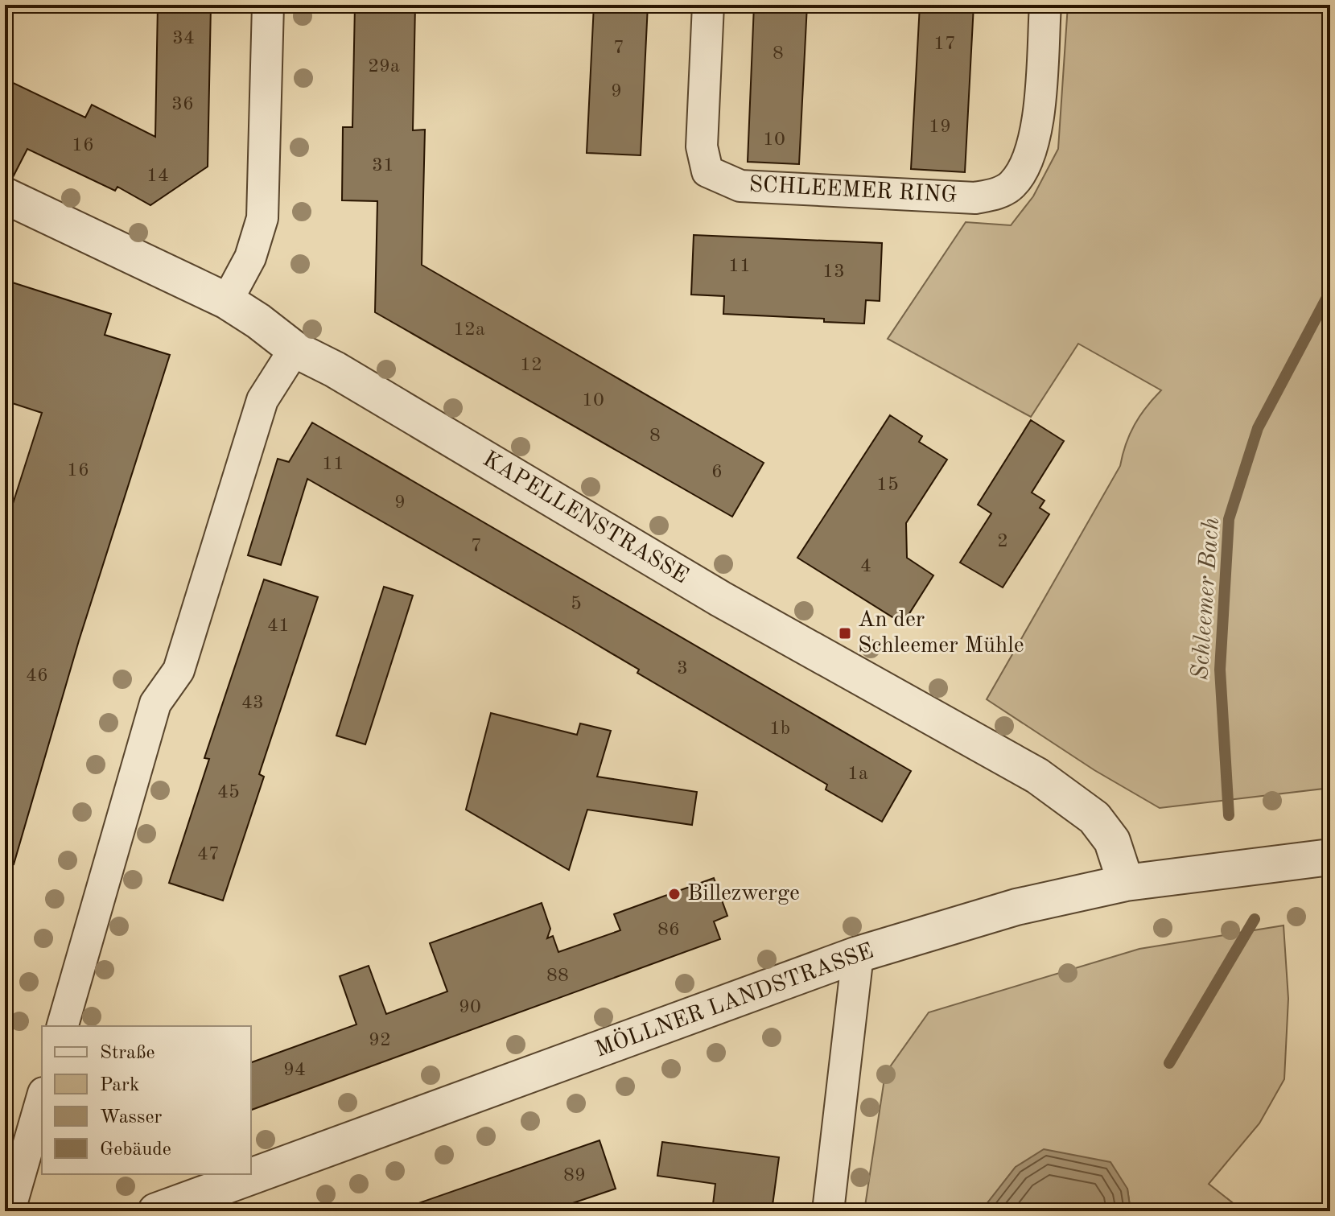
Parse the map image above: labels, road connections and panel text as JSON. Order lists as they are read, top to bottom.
{
  "streets": {
    "street": ["SCHLEEMER RING", "KAPELLENSTRASSE", "MÖLLNER LANDSTRASSE"]
  },
  "crossings": [
    ["KAPELLENSTRASSE", "MÖLLNER LANDSTRASSE"]
  ],
  "water": ["Schleemer Bach"],
  "places": {
    "transit": ["An der Schleemer Mühle"],
    "other": ["Billezwerge"]
  },
  "house_numbers": [
    "34",
    "17",
    "7",
    "8",
    "29a",
    "9",
    "36",
    "19",
    "10",
    "16",
    "31",
    "14",
    "11",
    "13",
    "12a",
    "12",
    "10",
    "8",
    "11",
    "16",
    "6",
    "15",
    "9",
    "2",
    "7",
    "4",
    "5",
    "41",
    "3",
    "46",
    "43",
    "1b",
    "1a",
    "45",
    "47",
    "86",
    "88",
    "90",
    "92",
    "94",
    "89"
  ],
  "legend": [
    "Straße",
    "Park",
    "Wasser",
    "Gebäude"
  ]
}
